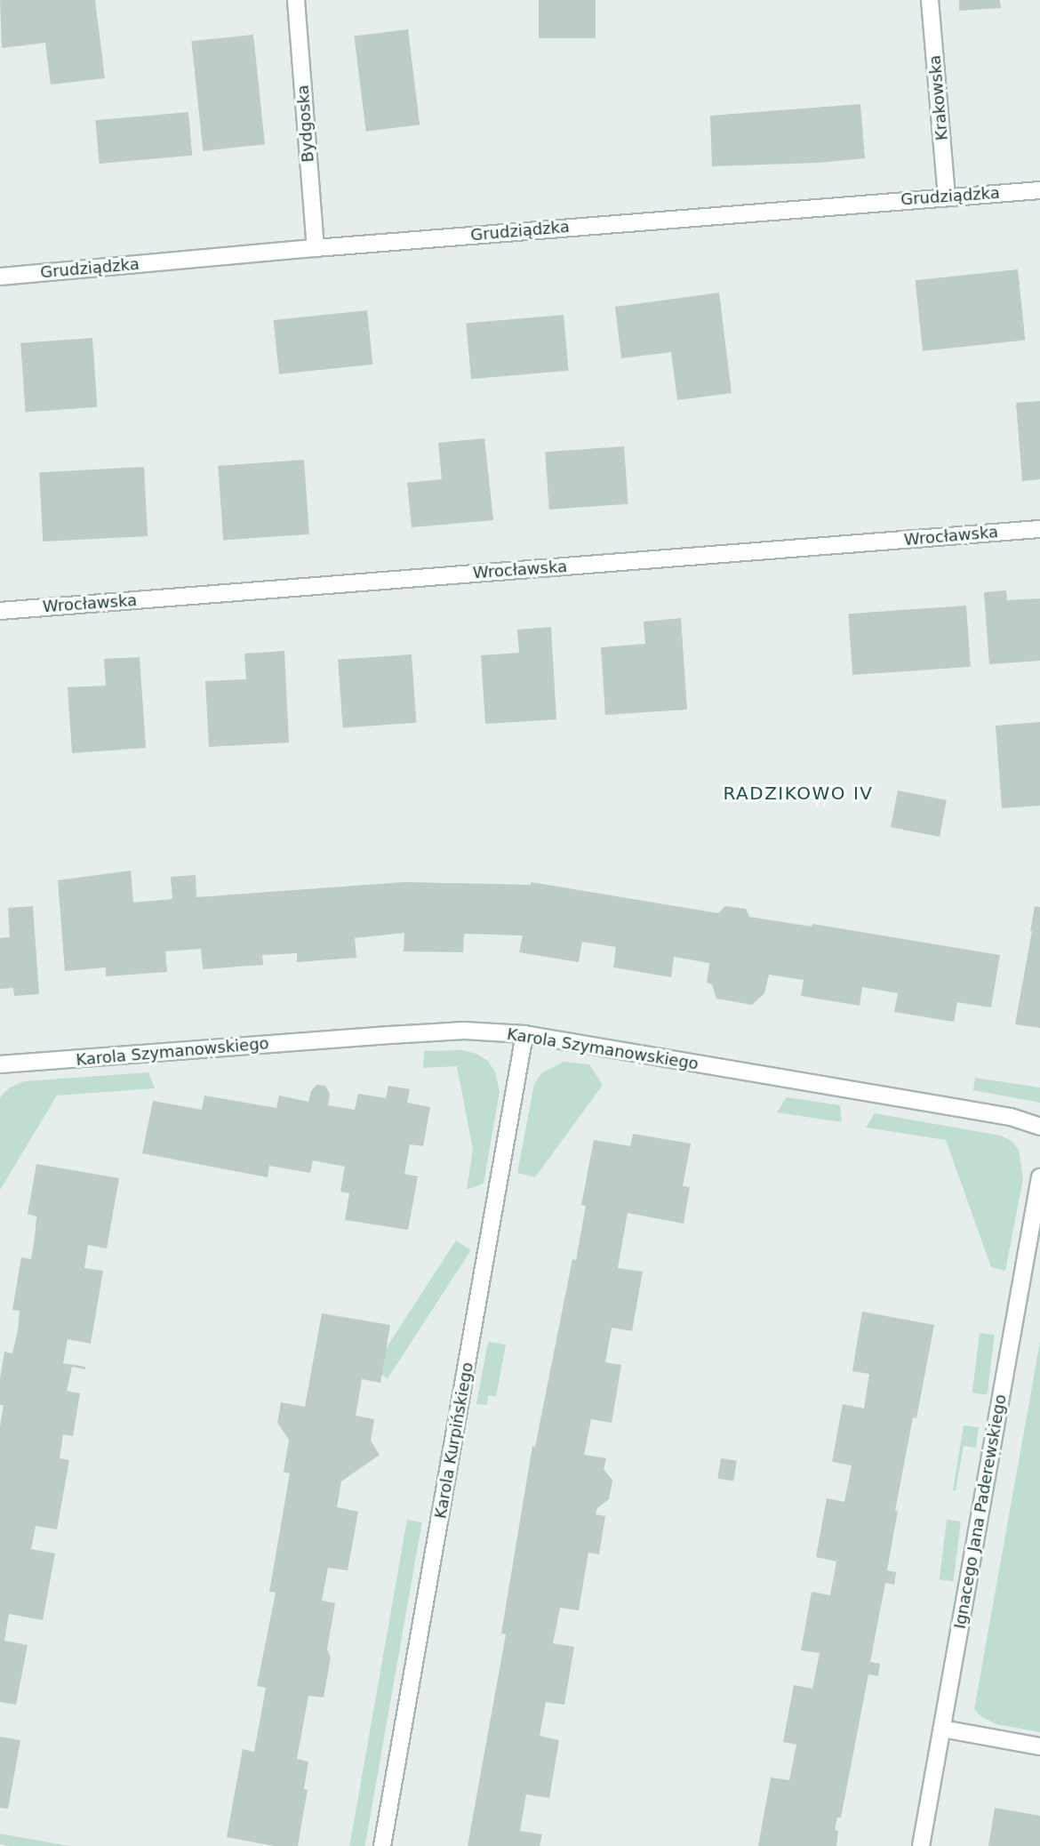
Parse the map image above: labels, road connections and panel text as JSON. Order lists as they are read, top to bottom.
{
  "streets": {
    "street": [
      "Krakowska",
      "Bydgoska",
      "Grudziądzka",
      "Wrocławska",
      "Karola Szymanowskiego",
      "Karola Kurpińskiego",
      "Ignacego Jana Paderewskiego"
    ]
  },
  "crossings": [
    ["Krakowska", "Grudziądzka"],
    ["Bydgoska", "Grudziądzka"],
    ["Karola Szymanowskiego", "Karola Kurpińskiego"]
  ],
  "districts": ["RADZIKOWO IV"]
}
